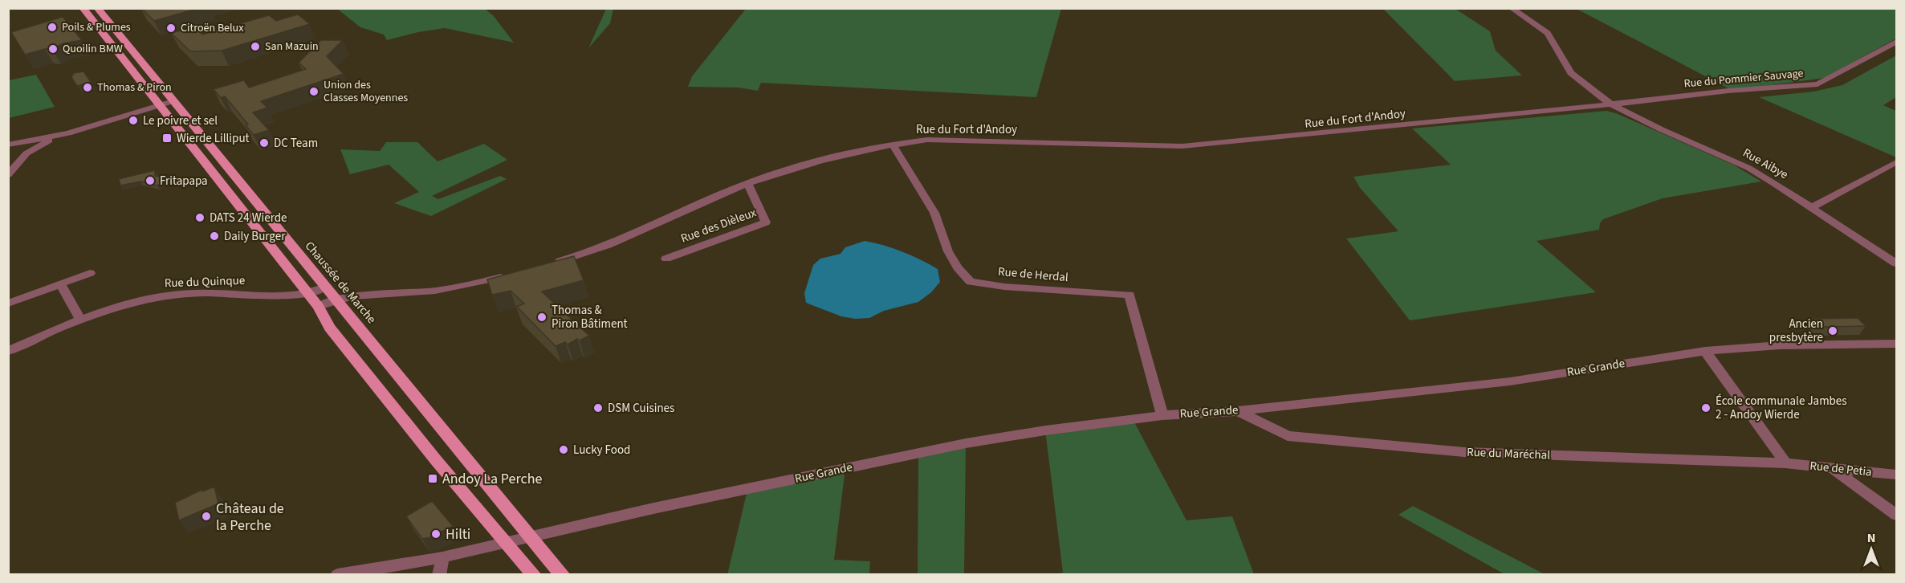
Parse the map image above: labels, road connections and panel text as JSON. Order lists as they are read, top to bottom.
{
  "streets": {
    "main road": ["Chaussée de Marche"],
    "street": [
      "Rue du Pommier Sauvage",
      "Rue du Fort d'Andoy",
      "Rue Aibye",
      "Rue des Dièleux",
      "Rue de Herdal",
      "Rue du Quinque",
      "Rue Grande",
      "Rue du Maréchal",
      "Rue de Petia"
    ]
  },
  "crossings": [
    ["Rue du Pommier Sauvage", "Rue du Fort d'Andoy"],
    ["Rue du Pommier Sauvage", "Rue Aibye"],
    ["Rue du Fort d'Andoy", "Rue Aibye"],
    ["Rue du Fort d'Andoy", "Rue des Dièleux"],
    ["Rue du Fort d'Andoy", "Rue de Herdal"],
    ["Rue de Herdal", "Rue Grande"],
    ["Rue du Quinque", "Chaussée de Marche"],
    ["Chaussée de Marche", "Rue Grande"],
    ["Rue Grande", "Rue du Maréchal"],
    ["Rue du Maréchal", "Rue de Petia"]
  ],
  "places": {
    "other": [
      "Poils & Plumes",
      "Citroën Belux",
      "San Mazuin",
      "Quoilin BMW",
      "Thomas & Piron",
      "Union des Classes Moyennes",
      "Le poivre et sel",
      "DC Team",
      "Fritapapa",
      "DATS 24 Wierde",
      "Daily Burger",
      "Thomas & Piron Bâtiment",
      "Ancien presbytère",
      "DSM Cuisines",
      "École communale Jambes 2 - Andoy Wierde",
      "Lucky Food",
      "Château de la Perche",
      "Hilti"
    ],
    "transit": ["Wierde Lilliput", "Andoy La Perche"]
  },
  "north": "top"
}
